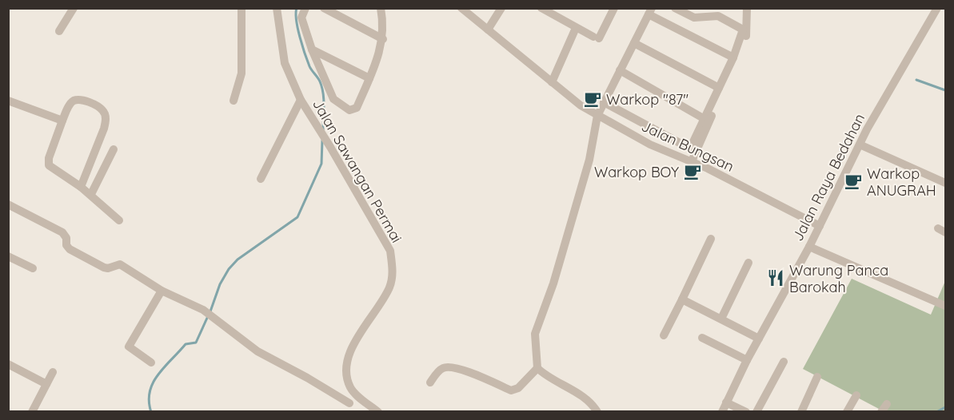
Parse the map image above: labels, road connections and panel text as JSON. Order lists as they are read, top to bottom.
{
  "streets": {
    "street": ["Jalan Bungsan", "Jalan Sawangan Permai", "Jalan Raya Bedahan"]
  },
  "crossings": [
    ["Jalan Bungsan", "Jalan Raya Bedahan"]
  ],
  "places": {
    "cafe": ["Warkop \"87\"", "Warkop BOY", "Warkop ANUGRAH"],
    "restaurant": ["Warung Panca Barokah"]
  }
}
